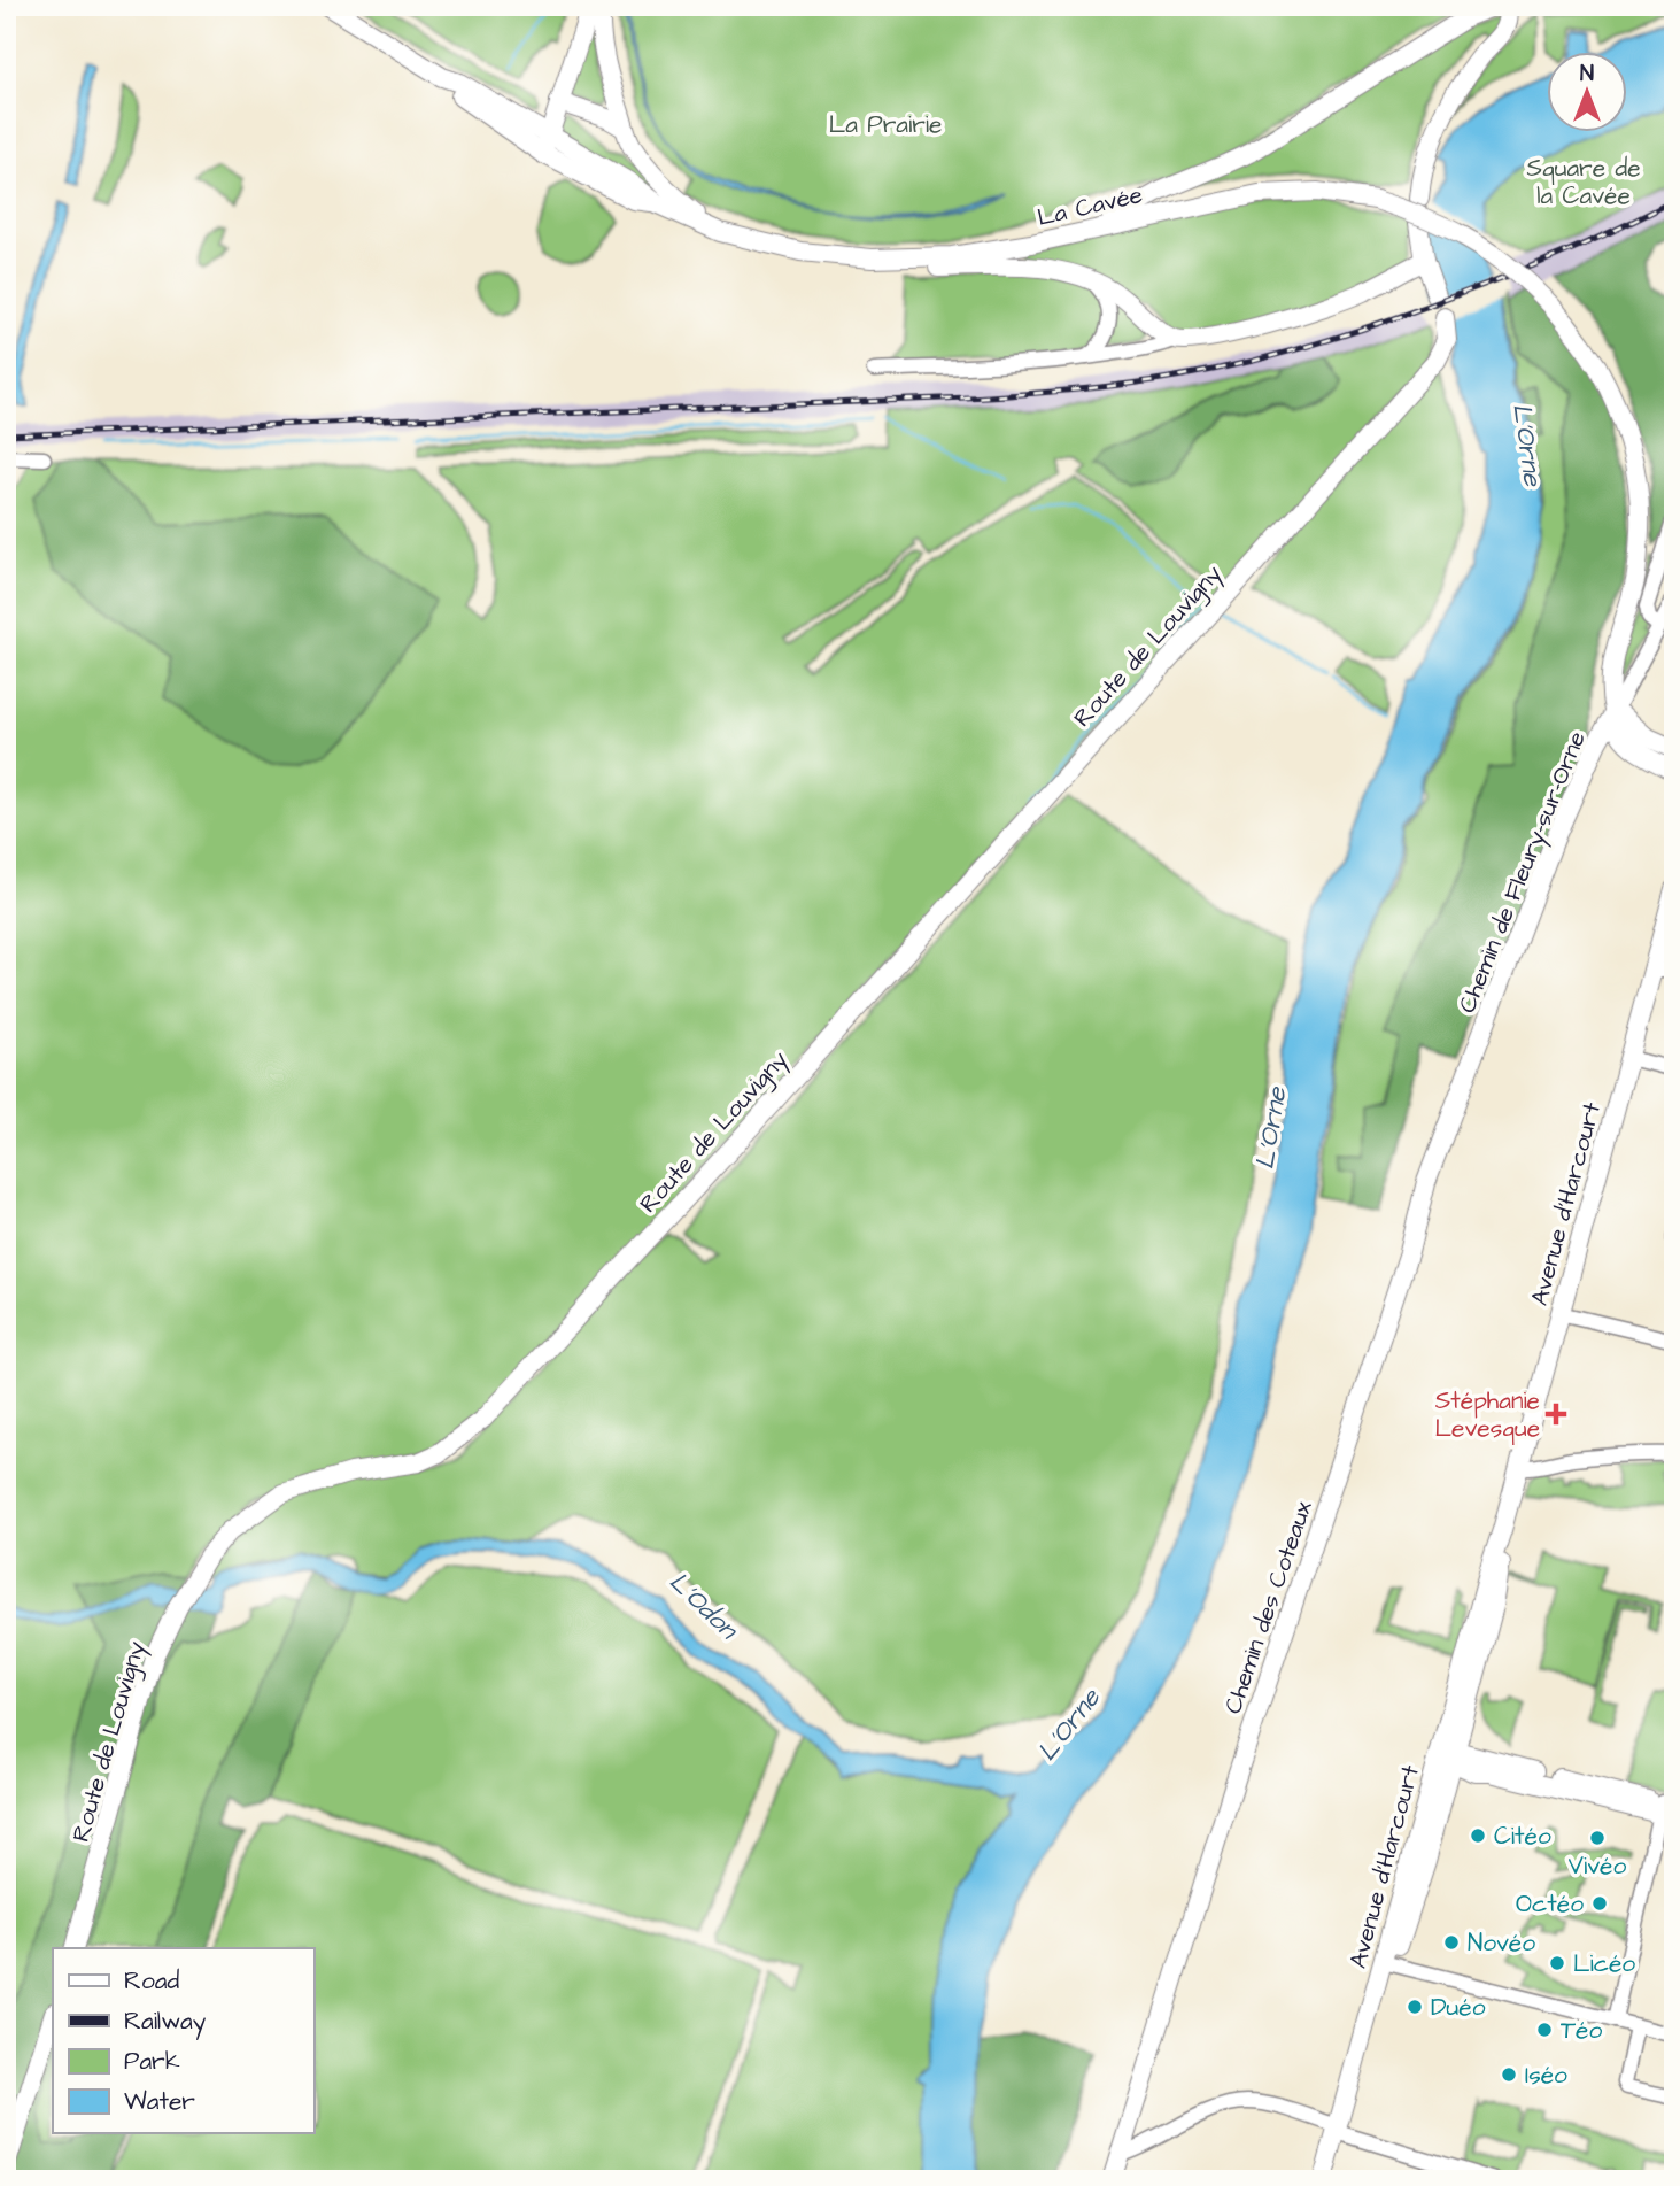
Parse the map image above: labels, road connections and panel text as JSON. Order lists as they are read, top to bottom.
{
  "streets": {
    "main road": [
      "La Cavée",
      "Route de Louvigny",
      "Chemin de Fleury-sur-Orne",
      "Avenue d'Harcourt",
      "Chemin des Coteaux"
    ]
  },
  "crossings": [
    ["La Cavée", "Chemin de Fleury-sur-Orne"],
    ["Chemin de Fleury-sur-Orne", "Chemin des Coteaux"]
  ],
  "water": ["L'Orne", "L'Odon"],
  "parks": ["La Prairie", "Square de la Cavée"],
  "places": {
    "health": ["Stéphanie Levesque"],
    "other": [
      "Citéo",
      "Vivéo",
      "Octéo",
      "Novéo",
      "Licéo",
      "Duéo",
      "Téo",
      "Iséo"
    ]
  },
  "legend": [
    "Road",
    "Railway",
    "Park",
    "Water"
  ],
  "north": "top"
}
